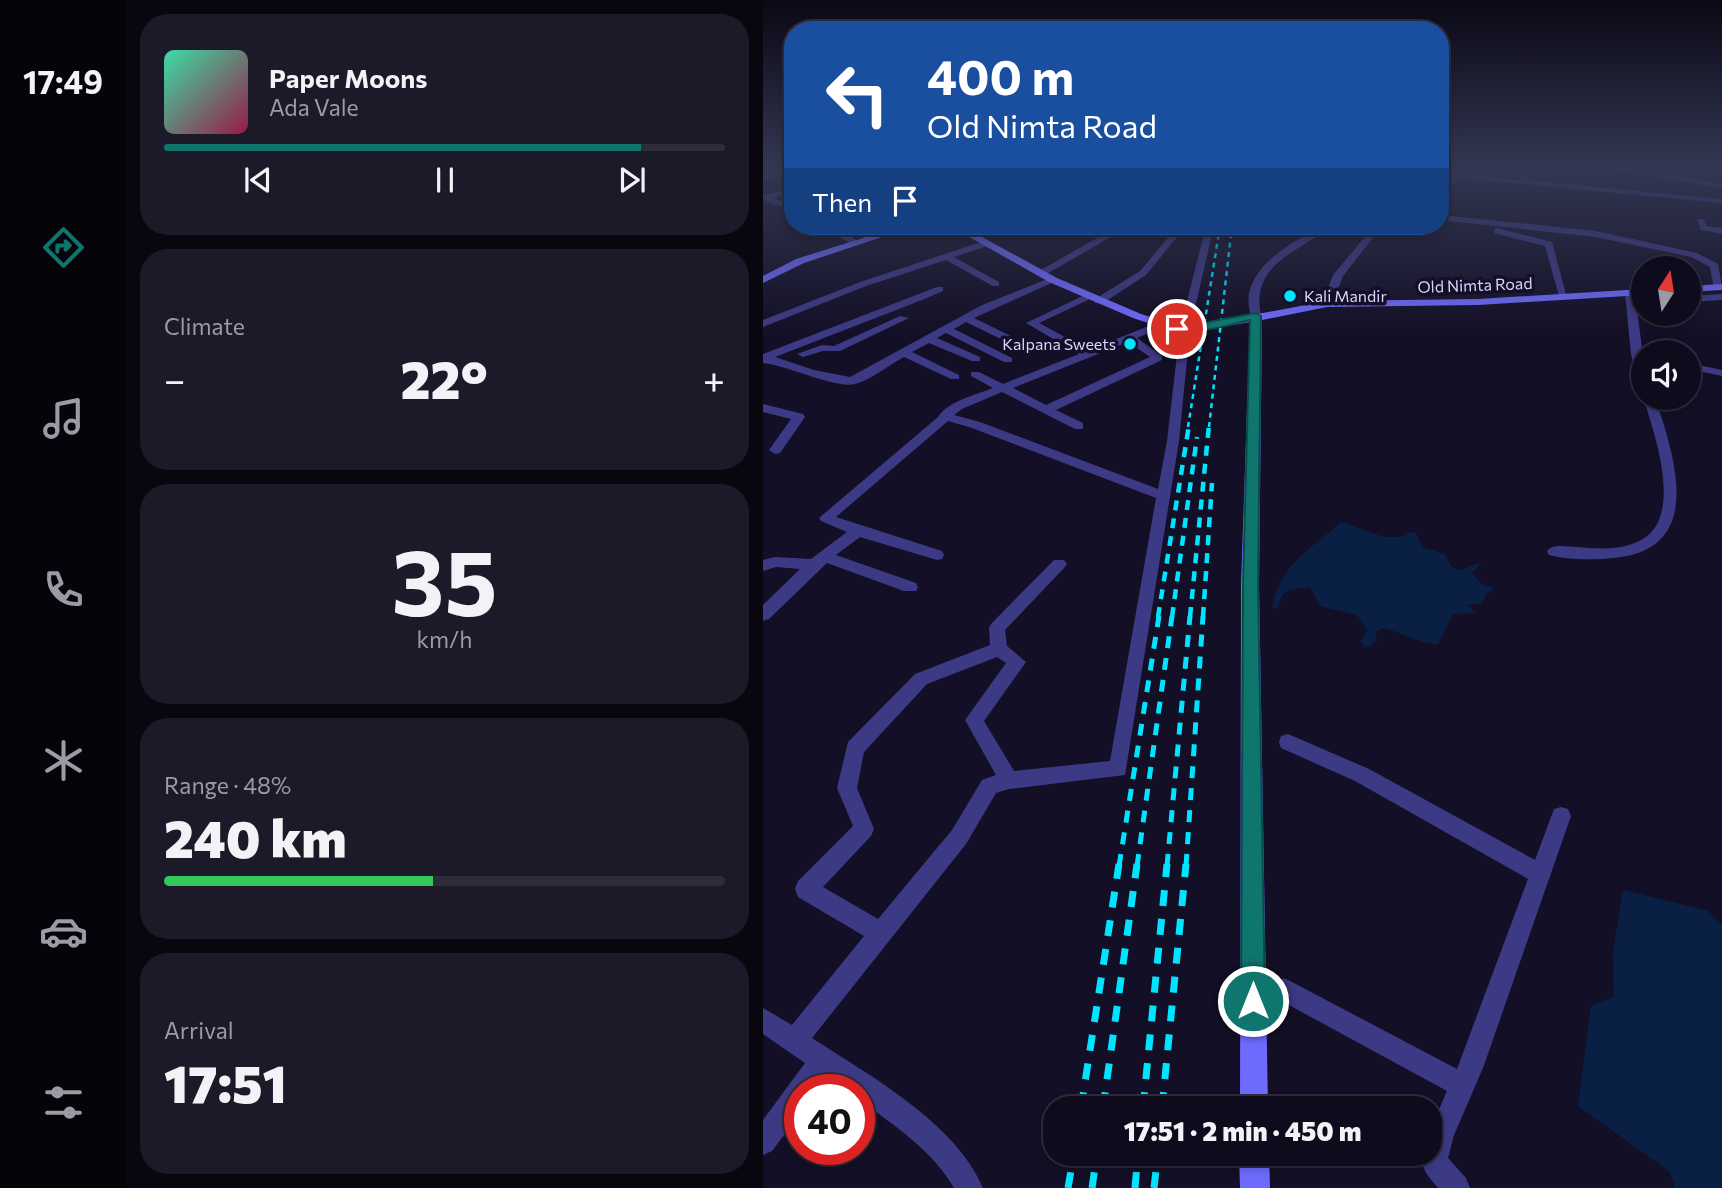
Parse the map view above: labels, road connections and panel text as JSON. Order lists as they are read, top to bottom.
{
  "streets": {
    "street": ["Old Nimta Road"]
  },
  "places": ["Kali Mandir", "Kalpana Sweets"],
  "north": "top",
  "page": {
    "tabs": "17:49",
    "turn": ["400 m", "Old Nimta Road"],
    "song": ["Paper Moons", "Ada Vale"],
    "then": "Then",
    "tile": [
      "Climate",
      ["35", "km/h"],
      ["Range · 48%", "240 km"],
      ["Arrival", "17:51"]
    ],
    "heat": ["−", "22°", "+"],
    "limit": "40",
    "trip": "17:51 · 2 min · 450 m"
  }
}
